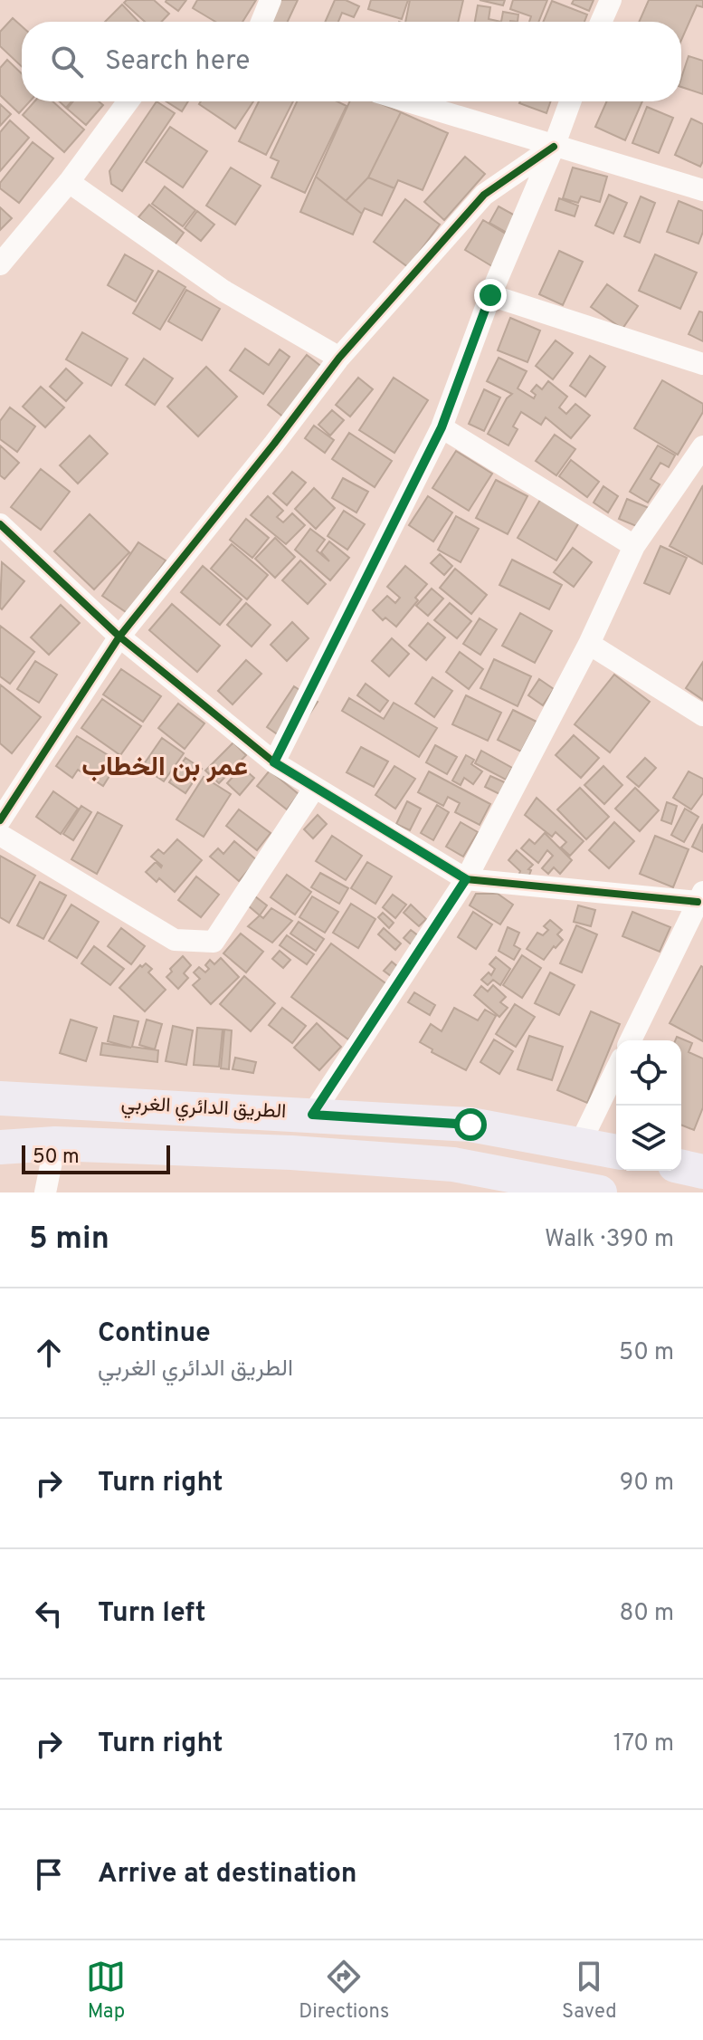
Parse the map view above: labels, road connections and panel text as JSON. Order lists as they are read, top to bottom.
{
  "streets": {
    "main road": ["الطريق الدائري الغربي"]
  },
  "districts": ["عمر بن الخطاب"],
  "scale_bar": "50 m",
  "page": {
    "search": "Search here",
    "scale": "50 m",
    "heading": ["5 min", "Walk · 390 m"],
    "list": [
      ["Continue", "الطريق الدائري الغربي", "50 m"],
      ["Turn right", "90 m"],
      ["Turn left", "80 m"],
      ["Turn right", "170 m"],
      "Arrive at destination"
    ],
    "nav": ["Map", "Directions", "Saved"]
  }
}
